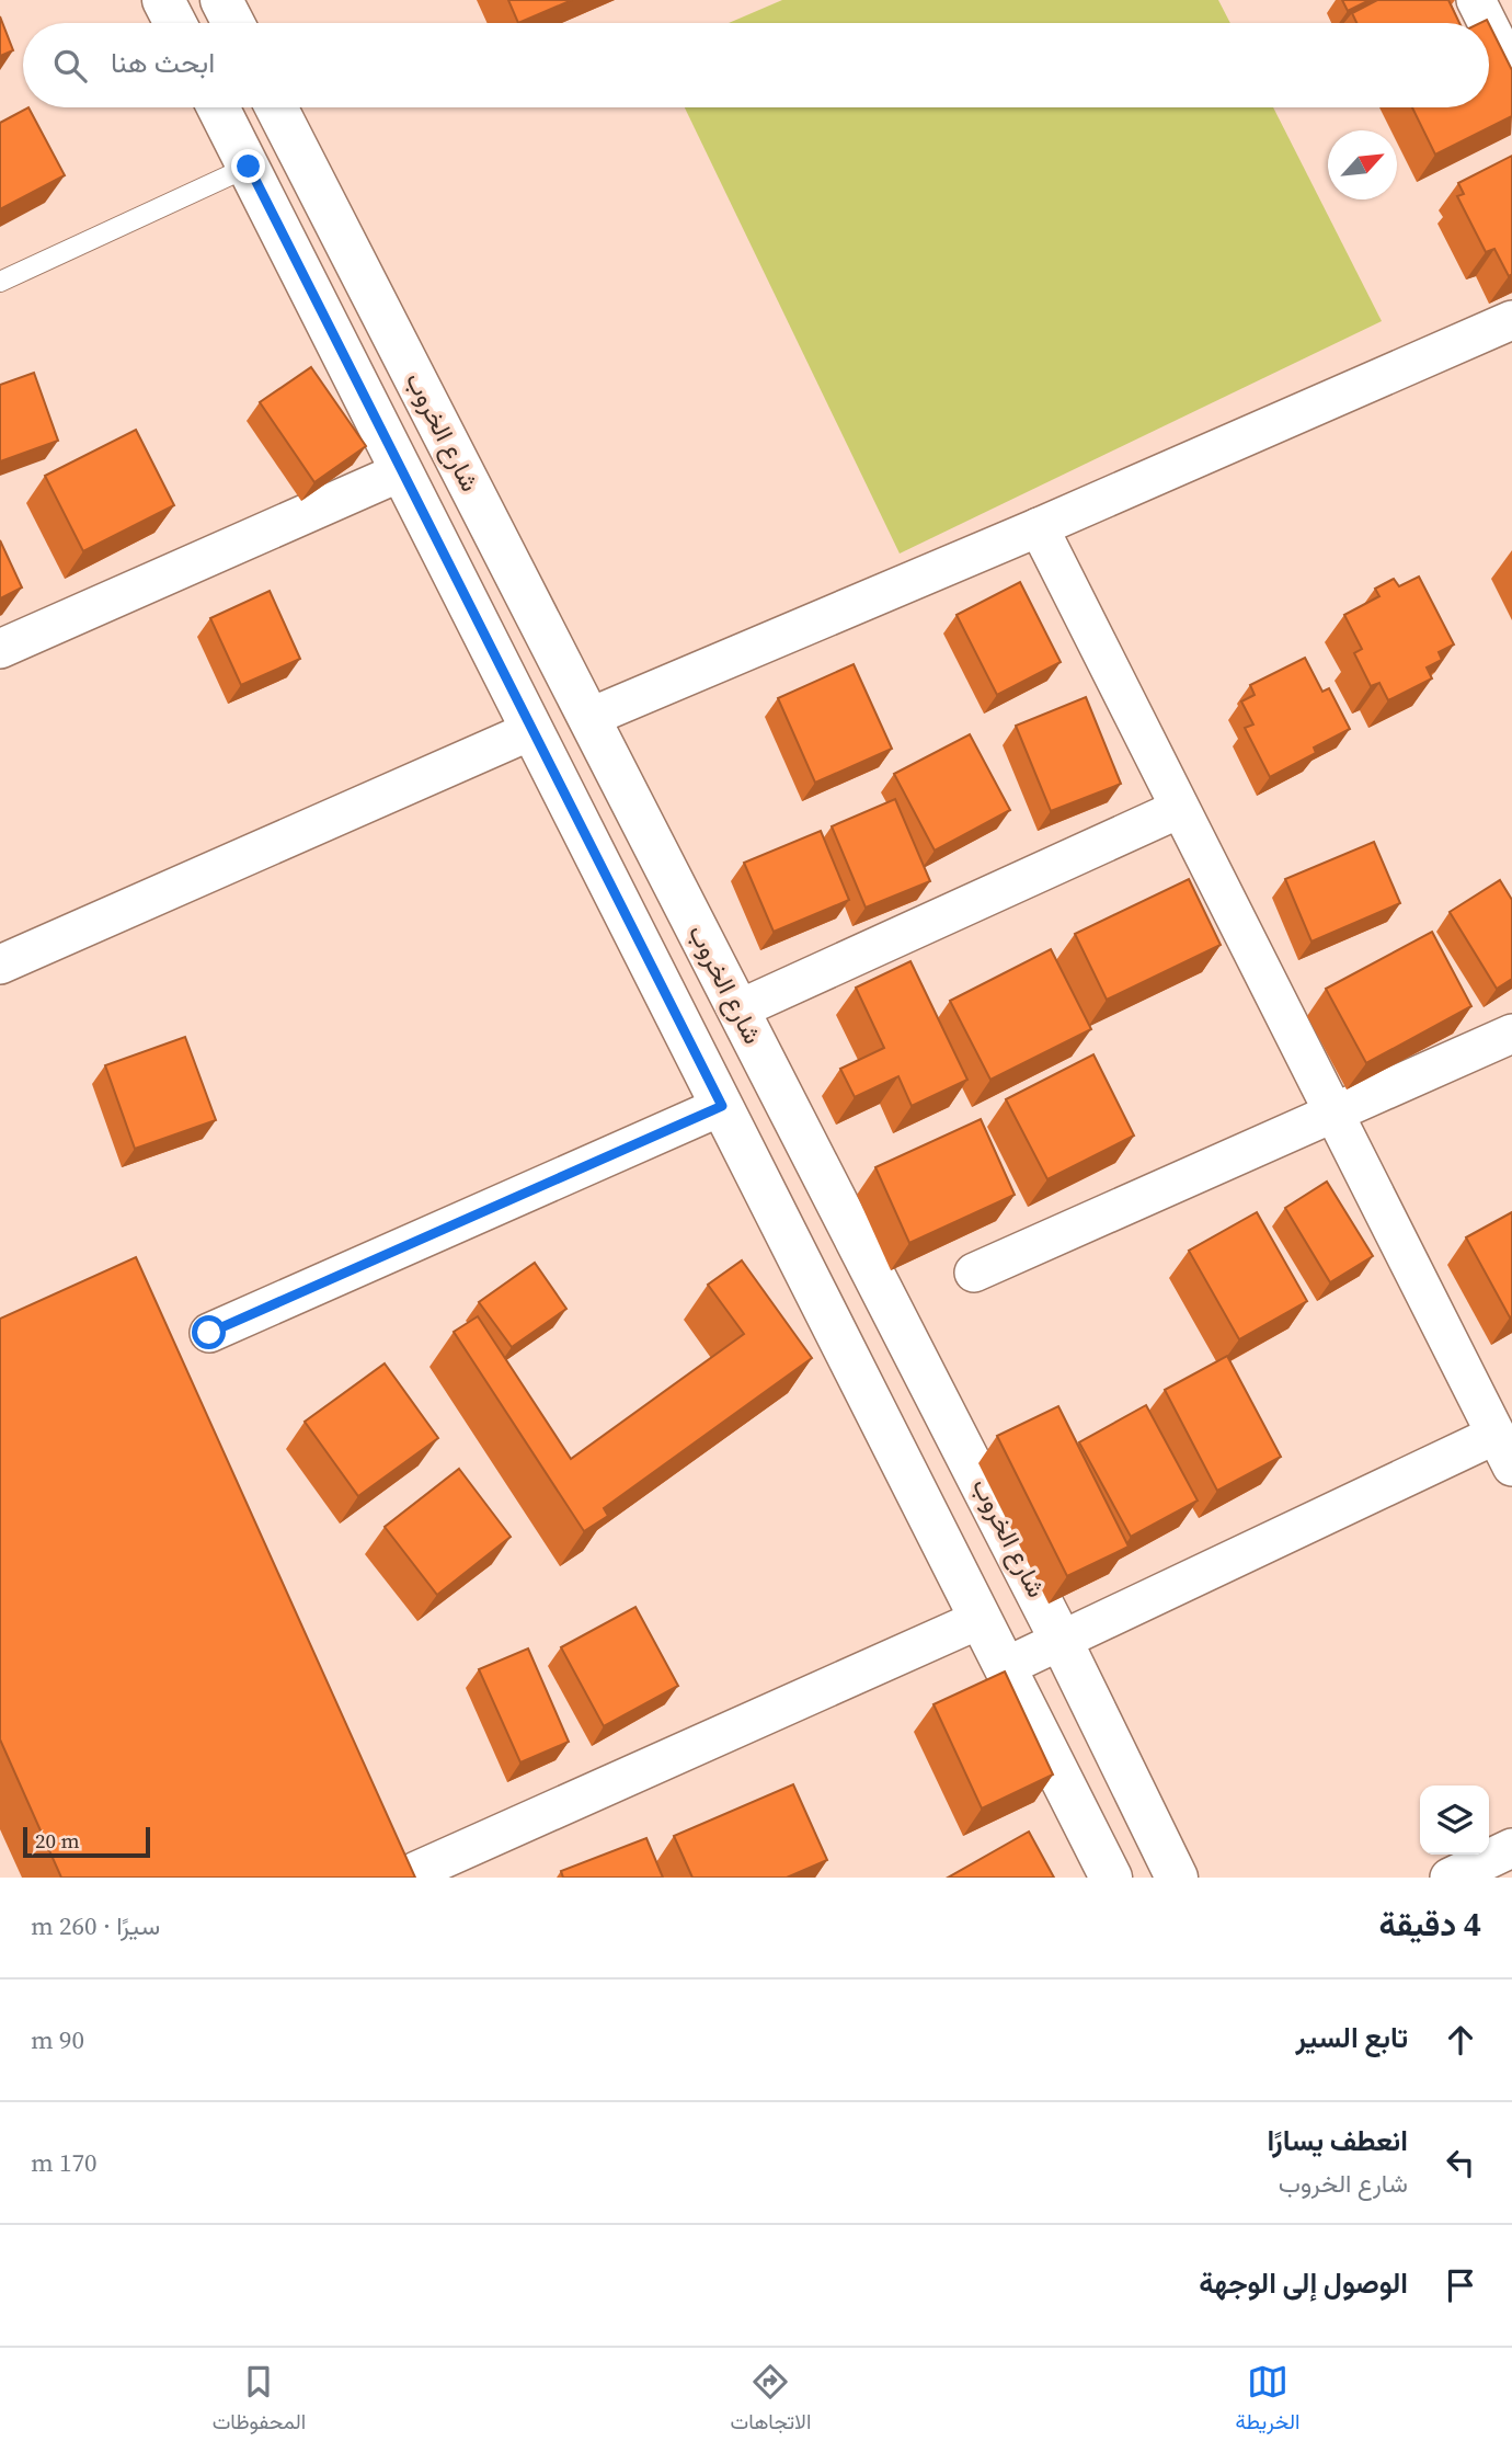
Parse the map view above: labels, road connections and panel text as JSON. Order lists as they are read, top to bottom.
{
  "streets": {
    "main road": ["شارع الخروب"]
  },
  "scale_bar": "20 m",
  "north": "top right",
  "page": {
    "search": "ابحث هنا",
    "scale": "20 m",
    "heading": ["4 دقيقة", "سيرًا · 260 m"],
    "list": [
      ["تابع السير", "90 m"],
      ["انعطف يسارًا", "شارع الخروب", "170 m"],
      "الوصول إلى الوجهة"
    ],
    "nav": ["الخريطة", "الاتجاهات", "المحفوظات"]
  }
}
